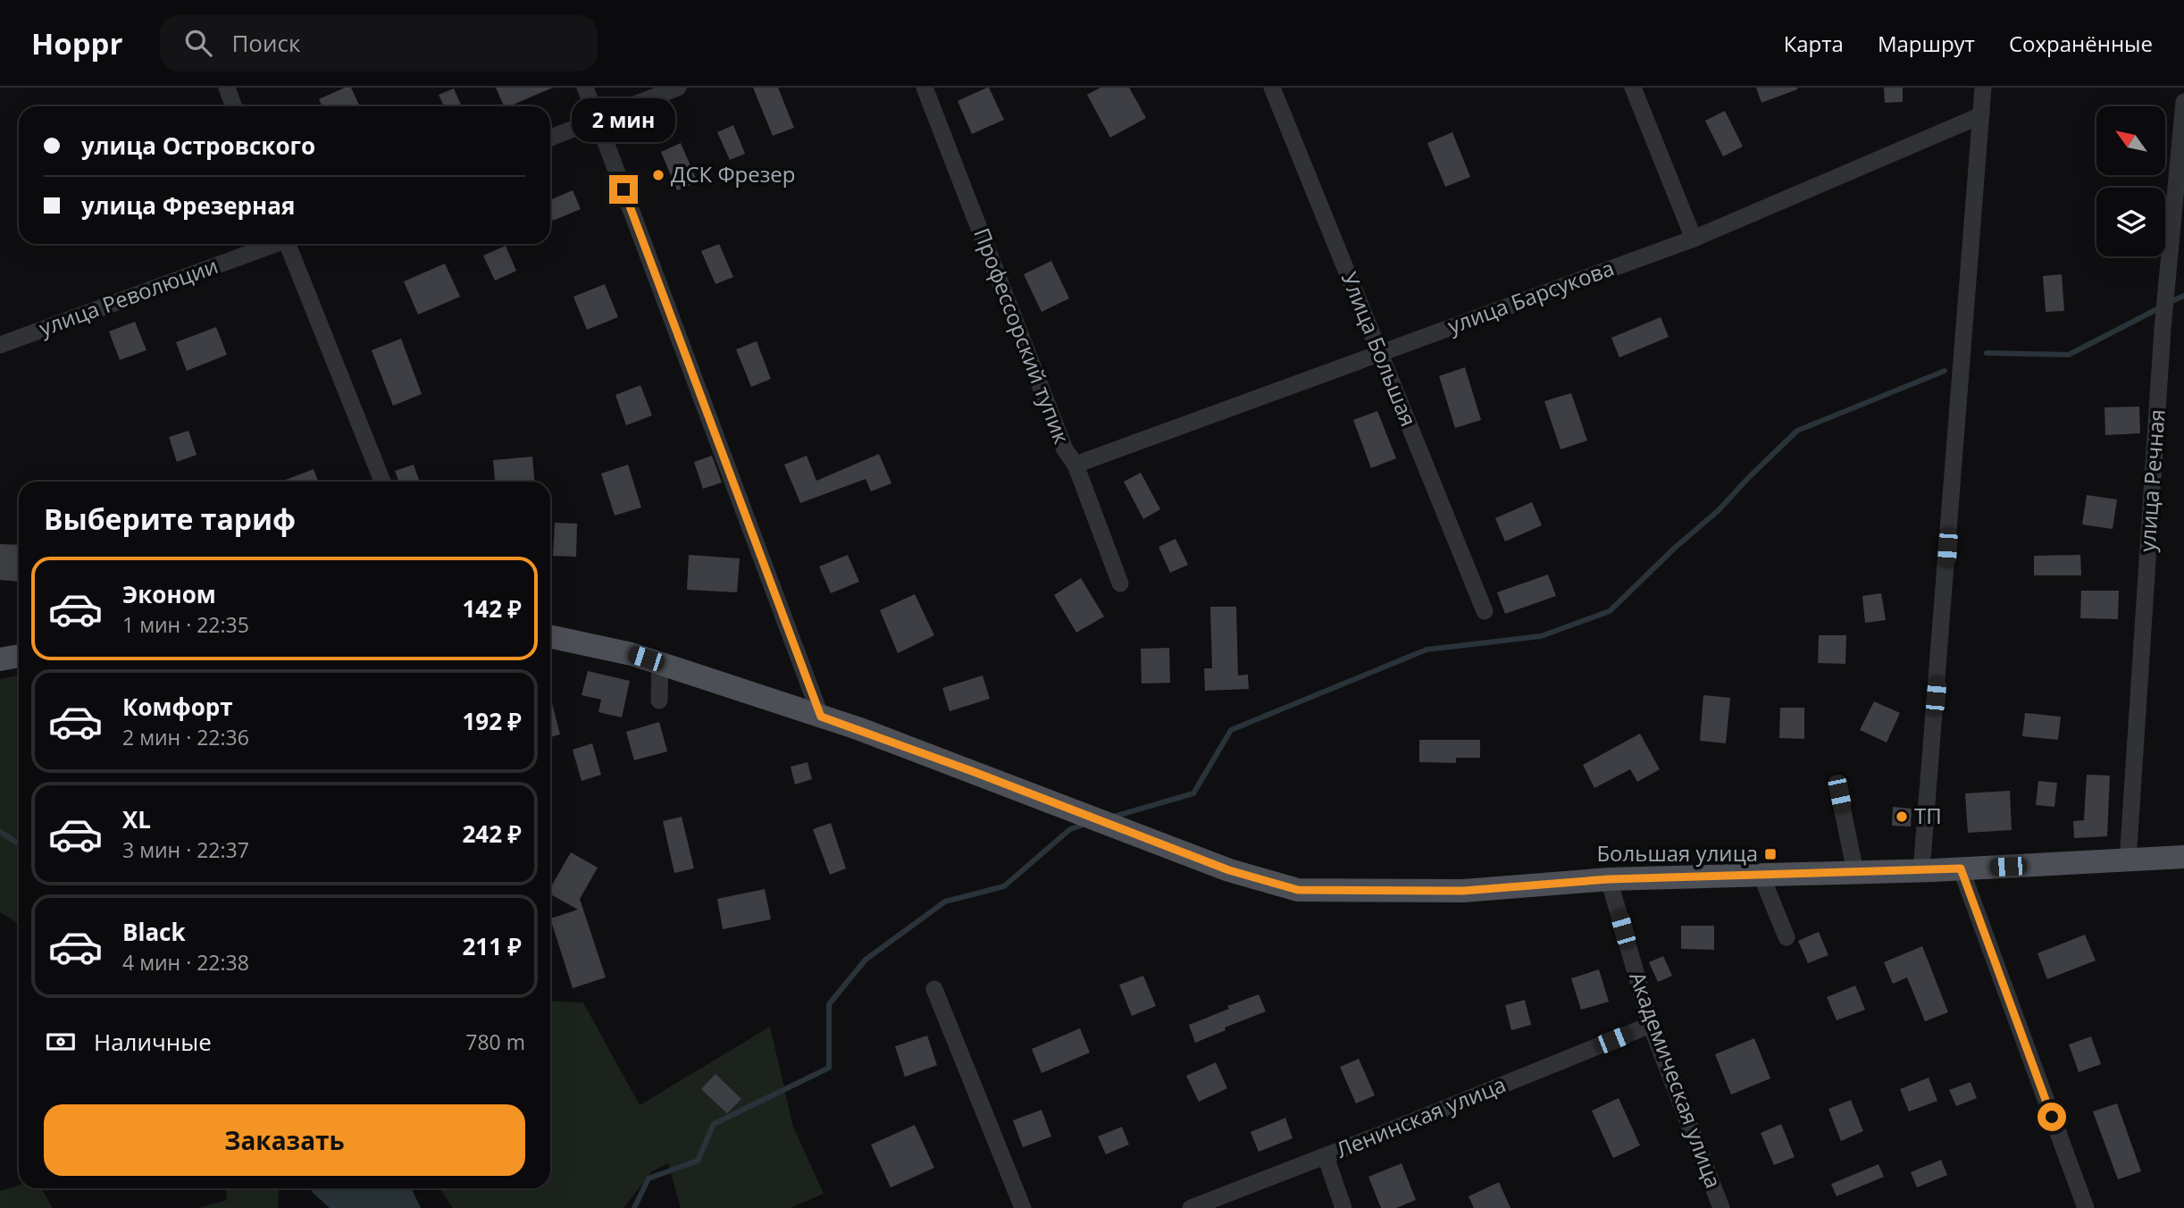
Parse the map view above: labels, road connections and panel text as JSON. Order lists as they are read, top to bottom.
{
  "streets": {
    "street": [
      "улица Революции",
      "улица Барсукова",
      "Профессорский тупик",
      "Улица Большая",
      "улица Речная",
      "Академическая улица",
      "Ленинская улица"
    ]
  },
  "crossings": [
    ["улица Барсукова", "Профессорский тупик"],
    ["улица Барсукова", "Улица Большая"],
    ["Академическая улица", "Ленинская улица"]
  ],
  "places": {
    "other": ["ДСК Фрезер", "ТП"],
    "transit": ["Большая улица"]
  },
  "north": "top left",
  "page": {
    "header": "Hoppr",
    "search": "Поиск",
    "nav": ["Карта", "Маршрут", "Сохранённые"],
    "bubble": "2 мин",
    "banner": ["улица Островского", "улица Фрезерная"],
    "heading": "Выберите тариф",
    "list": [
      {
        "name": "Эконом",
        "note": "1 мин · 22:35",
        "value": "142 ₽"
      },
      {
        "name": "Комфорт",
        "note": "2 мин · 22:36",
        "value": "192 ₽"
      },
      {
        "name": "XL",
        "note": "3 мин · 22:37",
        "value": "242 ₽"
      },
      {
        "name": "Black",
        "note": "4 мин · 22:38",
        "value": "211 ₽"
      }
    ],
    "pay": ["Наличные", "780 m"],
    "buttons": "Заказать"
  }
}
